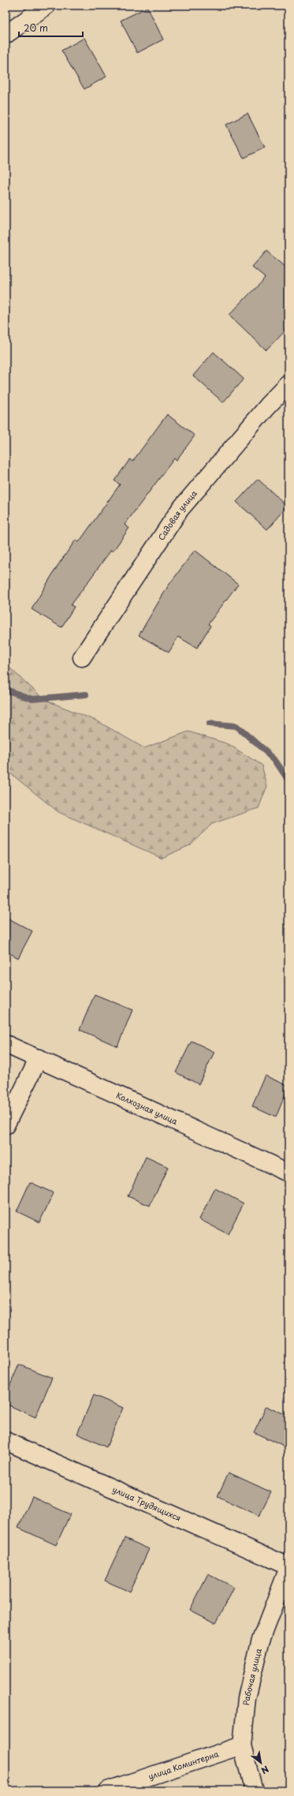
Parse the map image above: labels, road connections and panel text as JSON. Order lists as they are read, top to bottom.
{
  "streets": {
    "street": [
      "Садовая улица",
      "Колхозная улица",
      "улица Трудящихся",
      "Рабочая улица",
      "улица Коминтерна"
    ]
  },
  "crossings": [
    ["улица Трудящихся", "Рабочая улица"],
    ["Рабочая улица", "улица Коминтерна"]
  ],
  "scale_bar": "20 m",
  "north": "bottom right"
}
